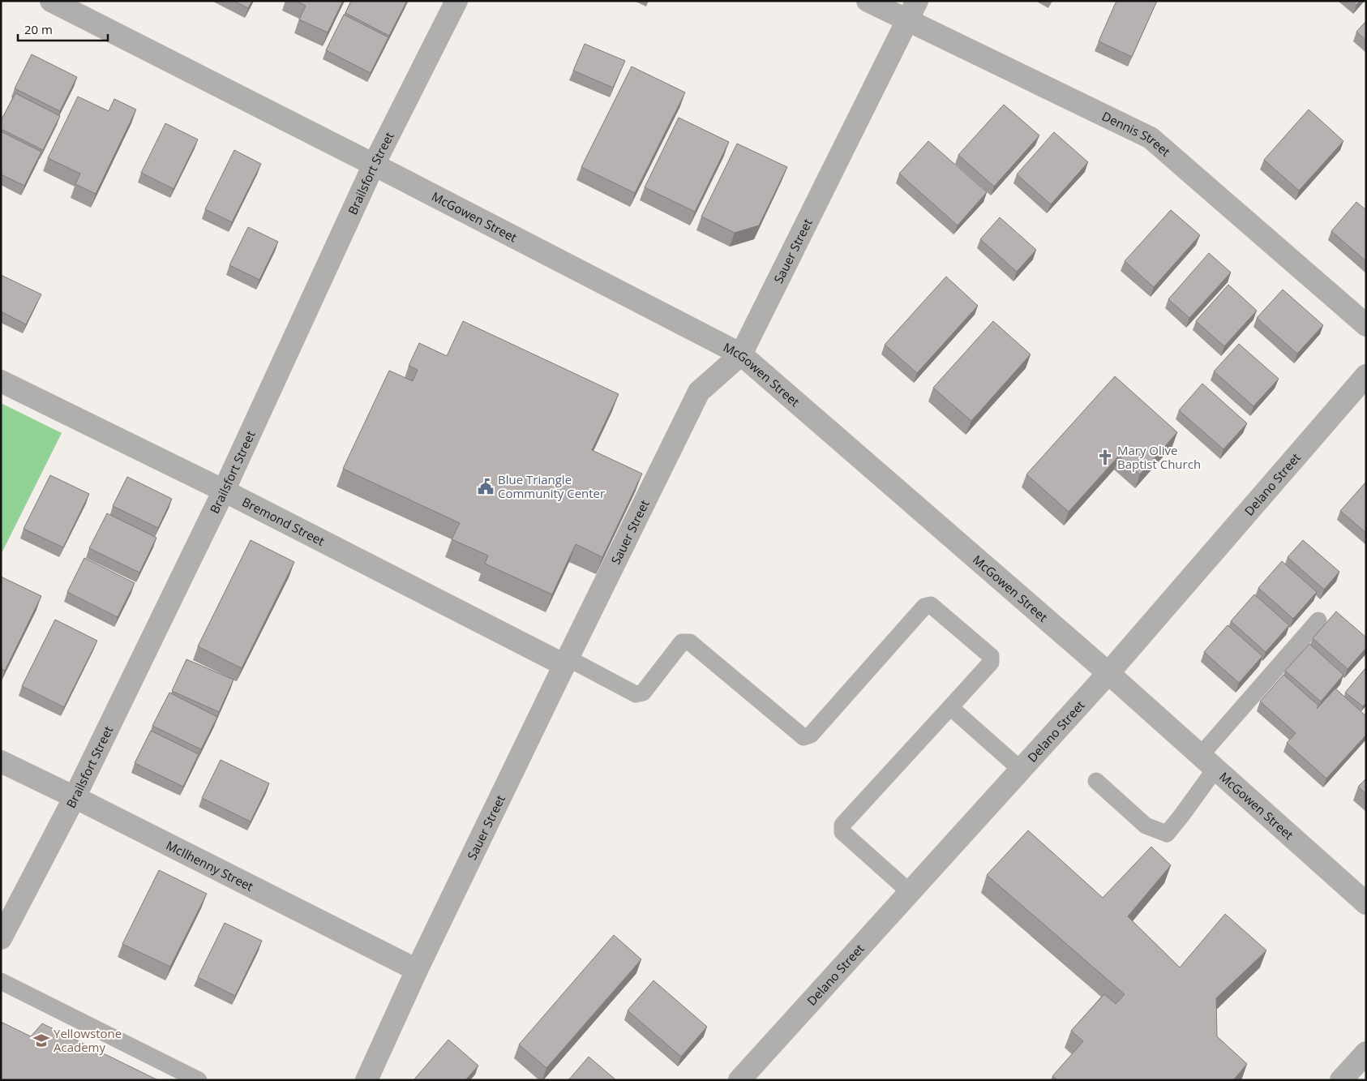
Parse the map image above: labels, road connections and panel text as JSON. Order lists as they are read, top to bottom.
{
  "streets": {
    "street": [
      "Dennis Street",
      "Brailsfort Street",
      "McGowen Street",
      "Sauer Street",
      "Delano Street",
      "Bremond Street",
      "McIlhenny Street"
    ]
  },
  "crossings": [
    ["Dennis Street", "Sauer Street"],
    ["Brailsfort Street", "McGowen Street"],
    ["Brailsfort Street", "Bremond Street"],
    ["Brailsfort Street", "McIlhenny Street"],
    ["McGowen Street", "Sauer Street"],
    ["McGowen Street", "Delano Street"],
    ["Sauer Street", "Bremond Street"],
    ["Sauer Street", "McIlhenny Street"]
  ],
  "places": {
    "church": ["Mary Olive Baptist Church"],
    "public building": ["Blue Triangle Community Center"],
    "school or university": ["Yellowstone Academy"]
  },
  "scale_bar": "20 m"
}
